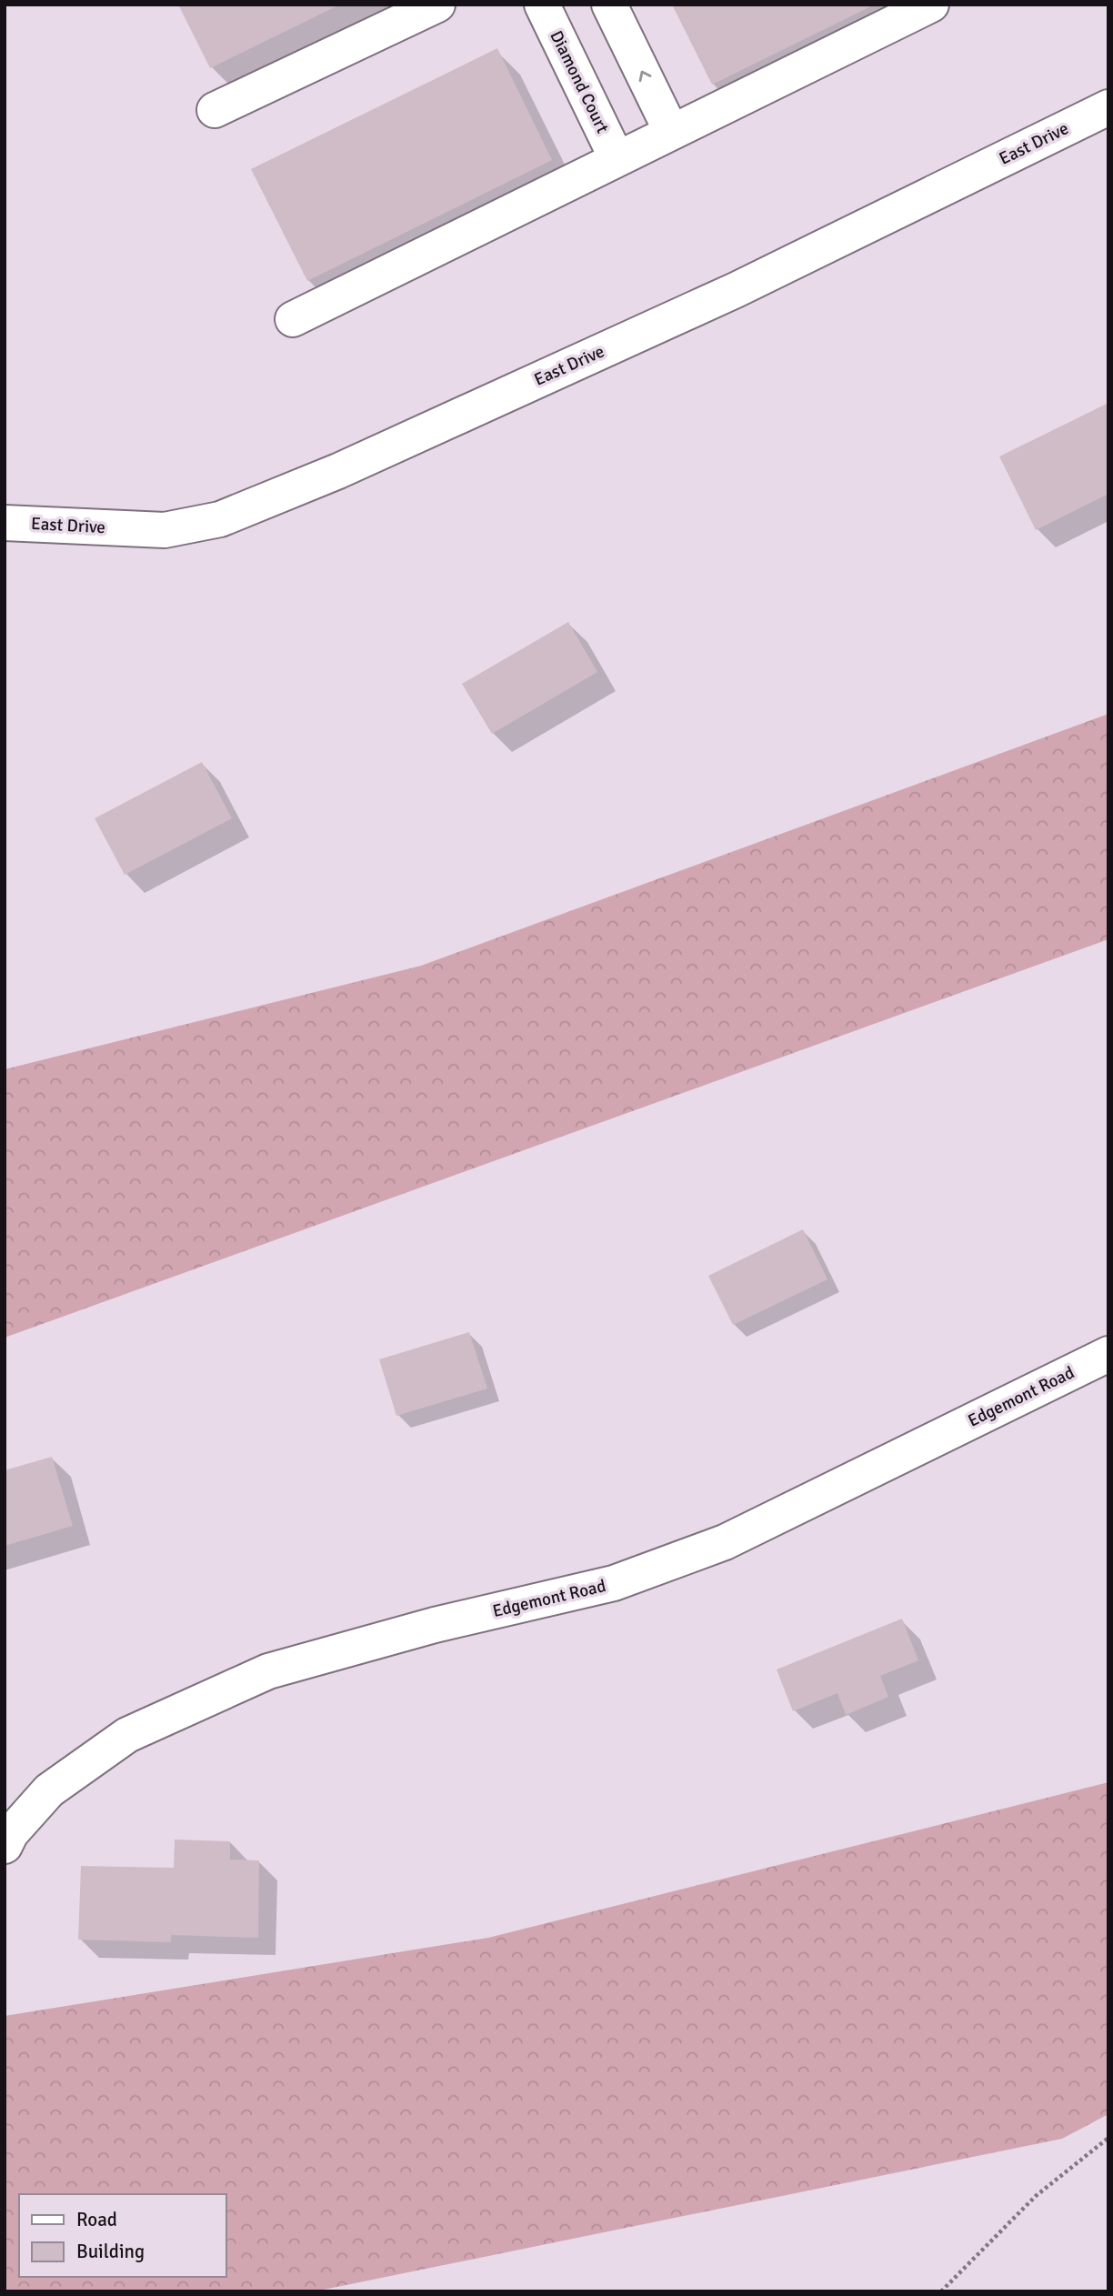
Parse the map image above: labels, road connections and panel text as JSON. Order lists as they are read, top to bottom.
{
  "streets": {
    "street": ["Diamond Court", "East Drive", "Edgemont Road"]
  },
  "legend": ["Road", "Building"]
}
